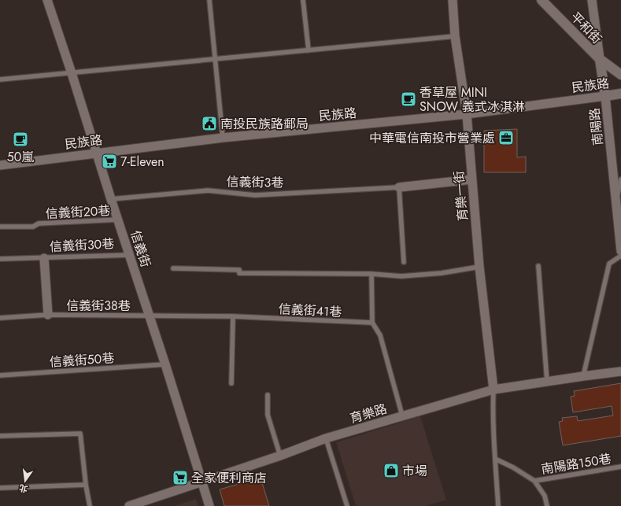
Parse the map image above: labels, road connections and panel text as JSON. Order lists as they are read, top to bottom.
{
  "streets": {
    "main road": ["平和街", "民族路", "南陽路"],
    "street": [
      "育樂一街",
      "信義街30巷",
      "信義街",
      "育樂路"
    ],
    "lane": [
      "信義街3巷",
      "信義街20巷",
      "信義街38巷",
      "信義街41巷",
      "信義街50巷",
      "南陽路150巷"
    ]
  },
  "crossings": [
    ["平和街", "南陽路"],
    ["民族路", "南陽路"],
    ["民族路", "育樂一街"],
    ["民族路", "信義街"],
    ["信義街3巷", "信義街"],
    ["育樂一街", "育樂路"],
    ["信義街20巷", "信義街"],
    ["信義街30巷", "信義街"],
    ["信義街30巷", "信義街38巷"],
    ["信義街", "信義街38巷"],
    ["信義街", "信義街41巷"],
    ["信義街", "信義街50巷"],
    ["信義街", "育樂路"],
    ["信義街38巷", "信義街41巷"]
  ],
  "places": {
    "cafe": ["香草屋 MINI SNOW 義式冰淇淋", "50嵐"],
    "public building": ["南投民族路郵局"],
    "office": ["中華電信南投市營業處"],
    "supermarket": ["7-Eleven", "全家便利商店"],
    "shop": ["市場"]
  },
  "north": "bottom"
}
